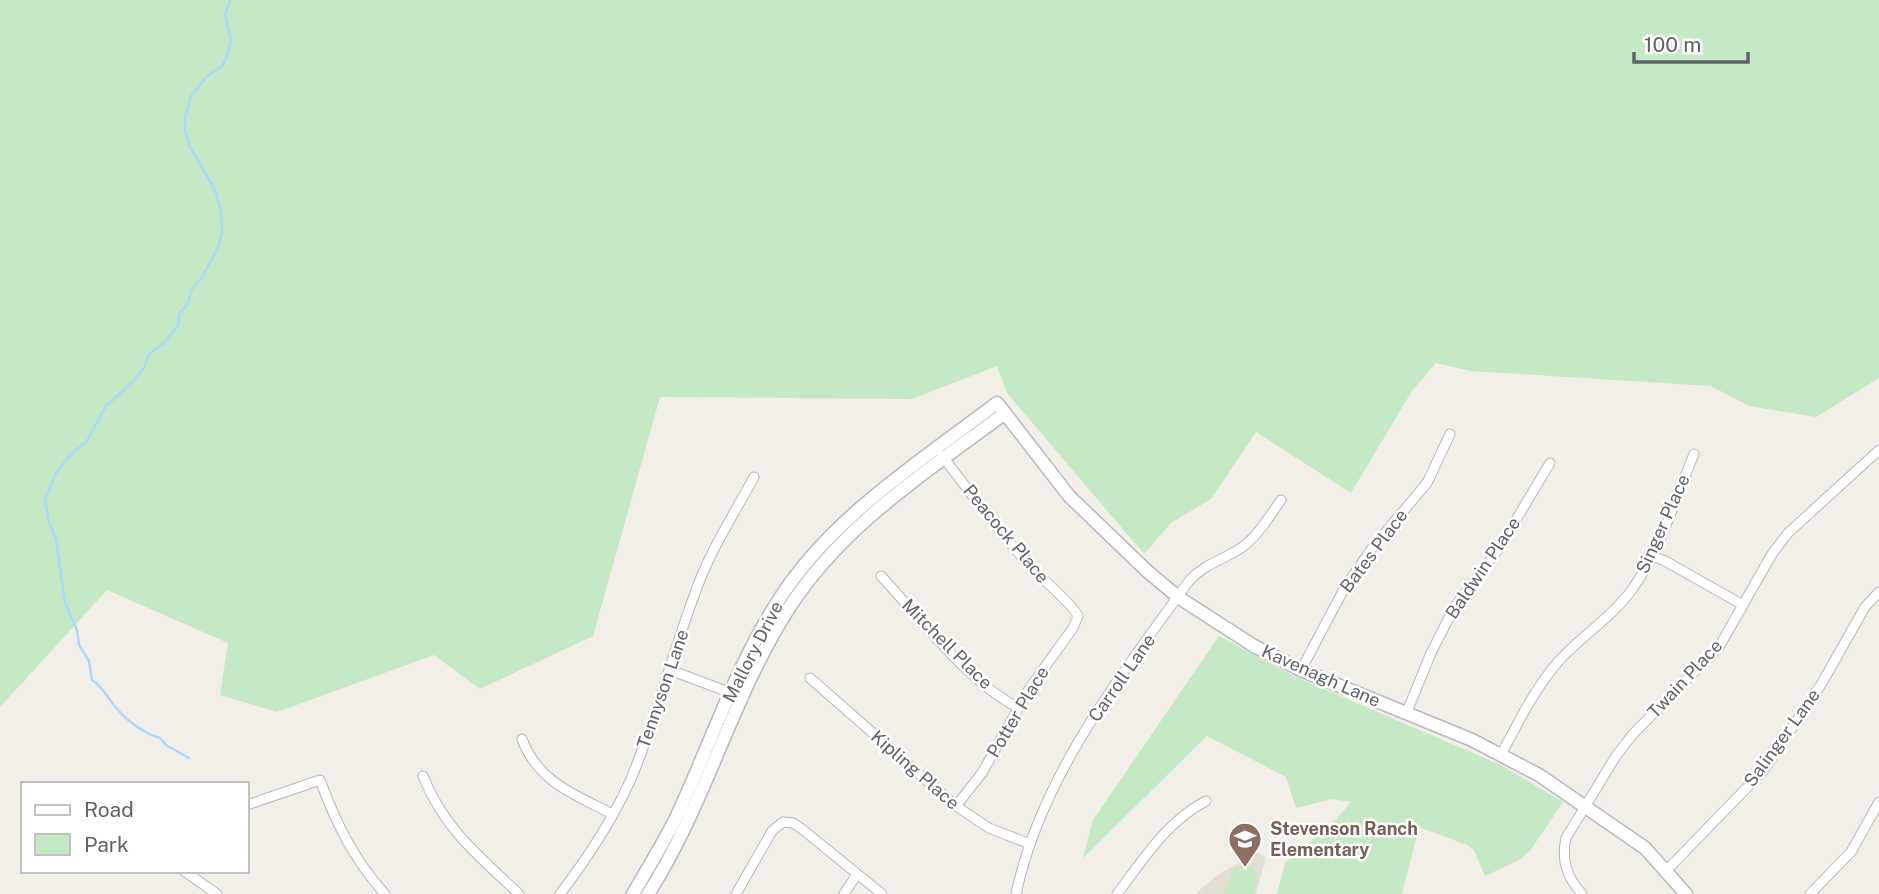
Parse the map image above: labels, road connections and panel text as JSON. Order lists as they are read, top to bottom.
{
  "streets": {
    "main road": ["Mallory Drive", "Kavenagh Lane"],
    "street": [
      "Singer Place",
      "Peacock Place",
      "Bates Place",
      "Baldwin Place",
      "Mitchell Place",
      "Carroll Lane",
      "Twain Place",
      "Tennyson Lane",
      "Potter Place",
      "Salinger Lane",
      "Kipling Place"
    ]
  },
  "crossings": [
    ["Singer Place", "Kavenagh Lane"],
    ["Peacock Place", "Mallory Drive"],
    ["Peacock Place", "Potter Place"],
    ["Bates Place", "Kavenagh Lane"],
    ["Baldwin Place", "Kavenagh Lane"],
    ["Mitchell Place", "Potter Place"],
    ["Mallory Drive", "Kavenagh Lane"],
    ["Kavenagh Lane", "Carroll Lane"],
    ["Kavenagh Lane", "Twain Place"],
    ["Kavenagh Lane", "Salinger Lane"],
    ["Carroll Lane", "Kipling Place"],
    ["Potter Place", "Kipling Place"]
  ],
  "places": {
    "school or university": ["Stevenson Ranch Elementary"]
  },
  "legend": ["Road", "Park"],
  "scale_bar": "100 m"
}
